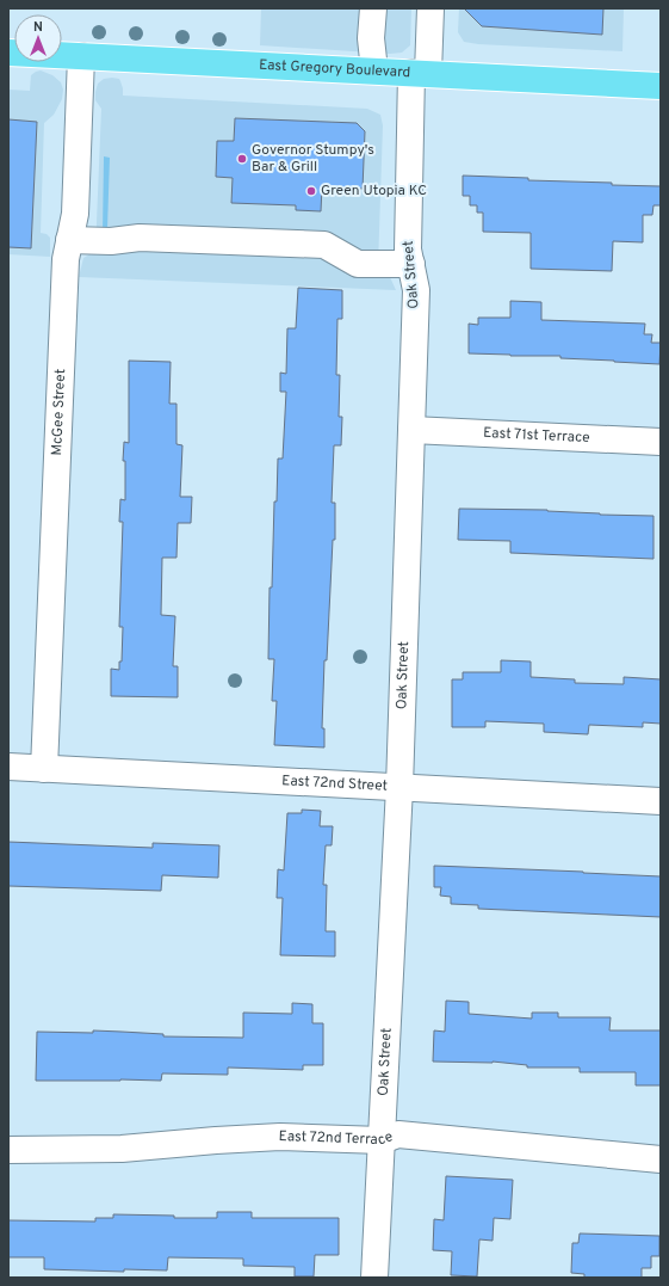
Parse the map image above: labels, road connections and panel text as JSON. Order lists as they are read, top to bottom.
{
  "streets": {
    "main road": ["East Gregory Boulevard"],
    "street": [
      "Oak Street",
      "McGee Street",
      "East 71st Terrace",
      "East 72nd Street",
      "East 72nd Terrace"
    ]
  },
  "crossings": [
    ["East Gregory Boulevard", "Oak Street"],
    ["East Gregory Boulevard", "McGee Street"],
    ["Oak Street", "East 71st Terrace"],
    ["Oak Street", "East 72nd Street"],
    ["Oak Street", "East 72nd Terrace"],
    ["McGee Street", "East 72nd Street"]
  ],
  "places": ["Governor Stumpy's Bar & Grill", "Green Utopia KC"],
  "north": "top"
}
